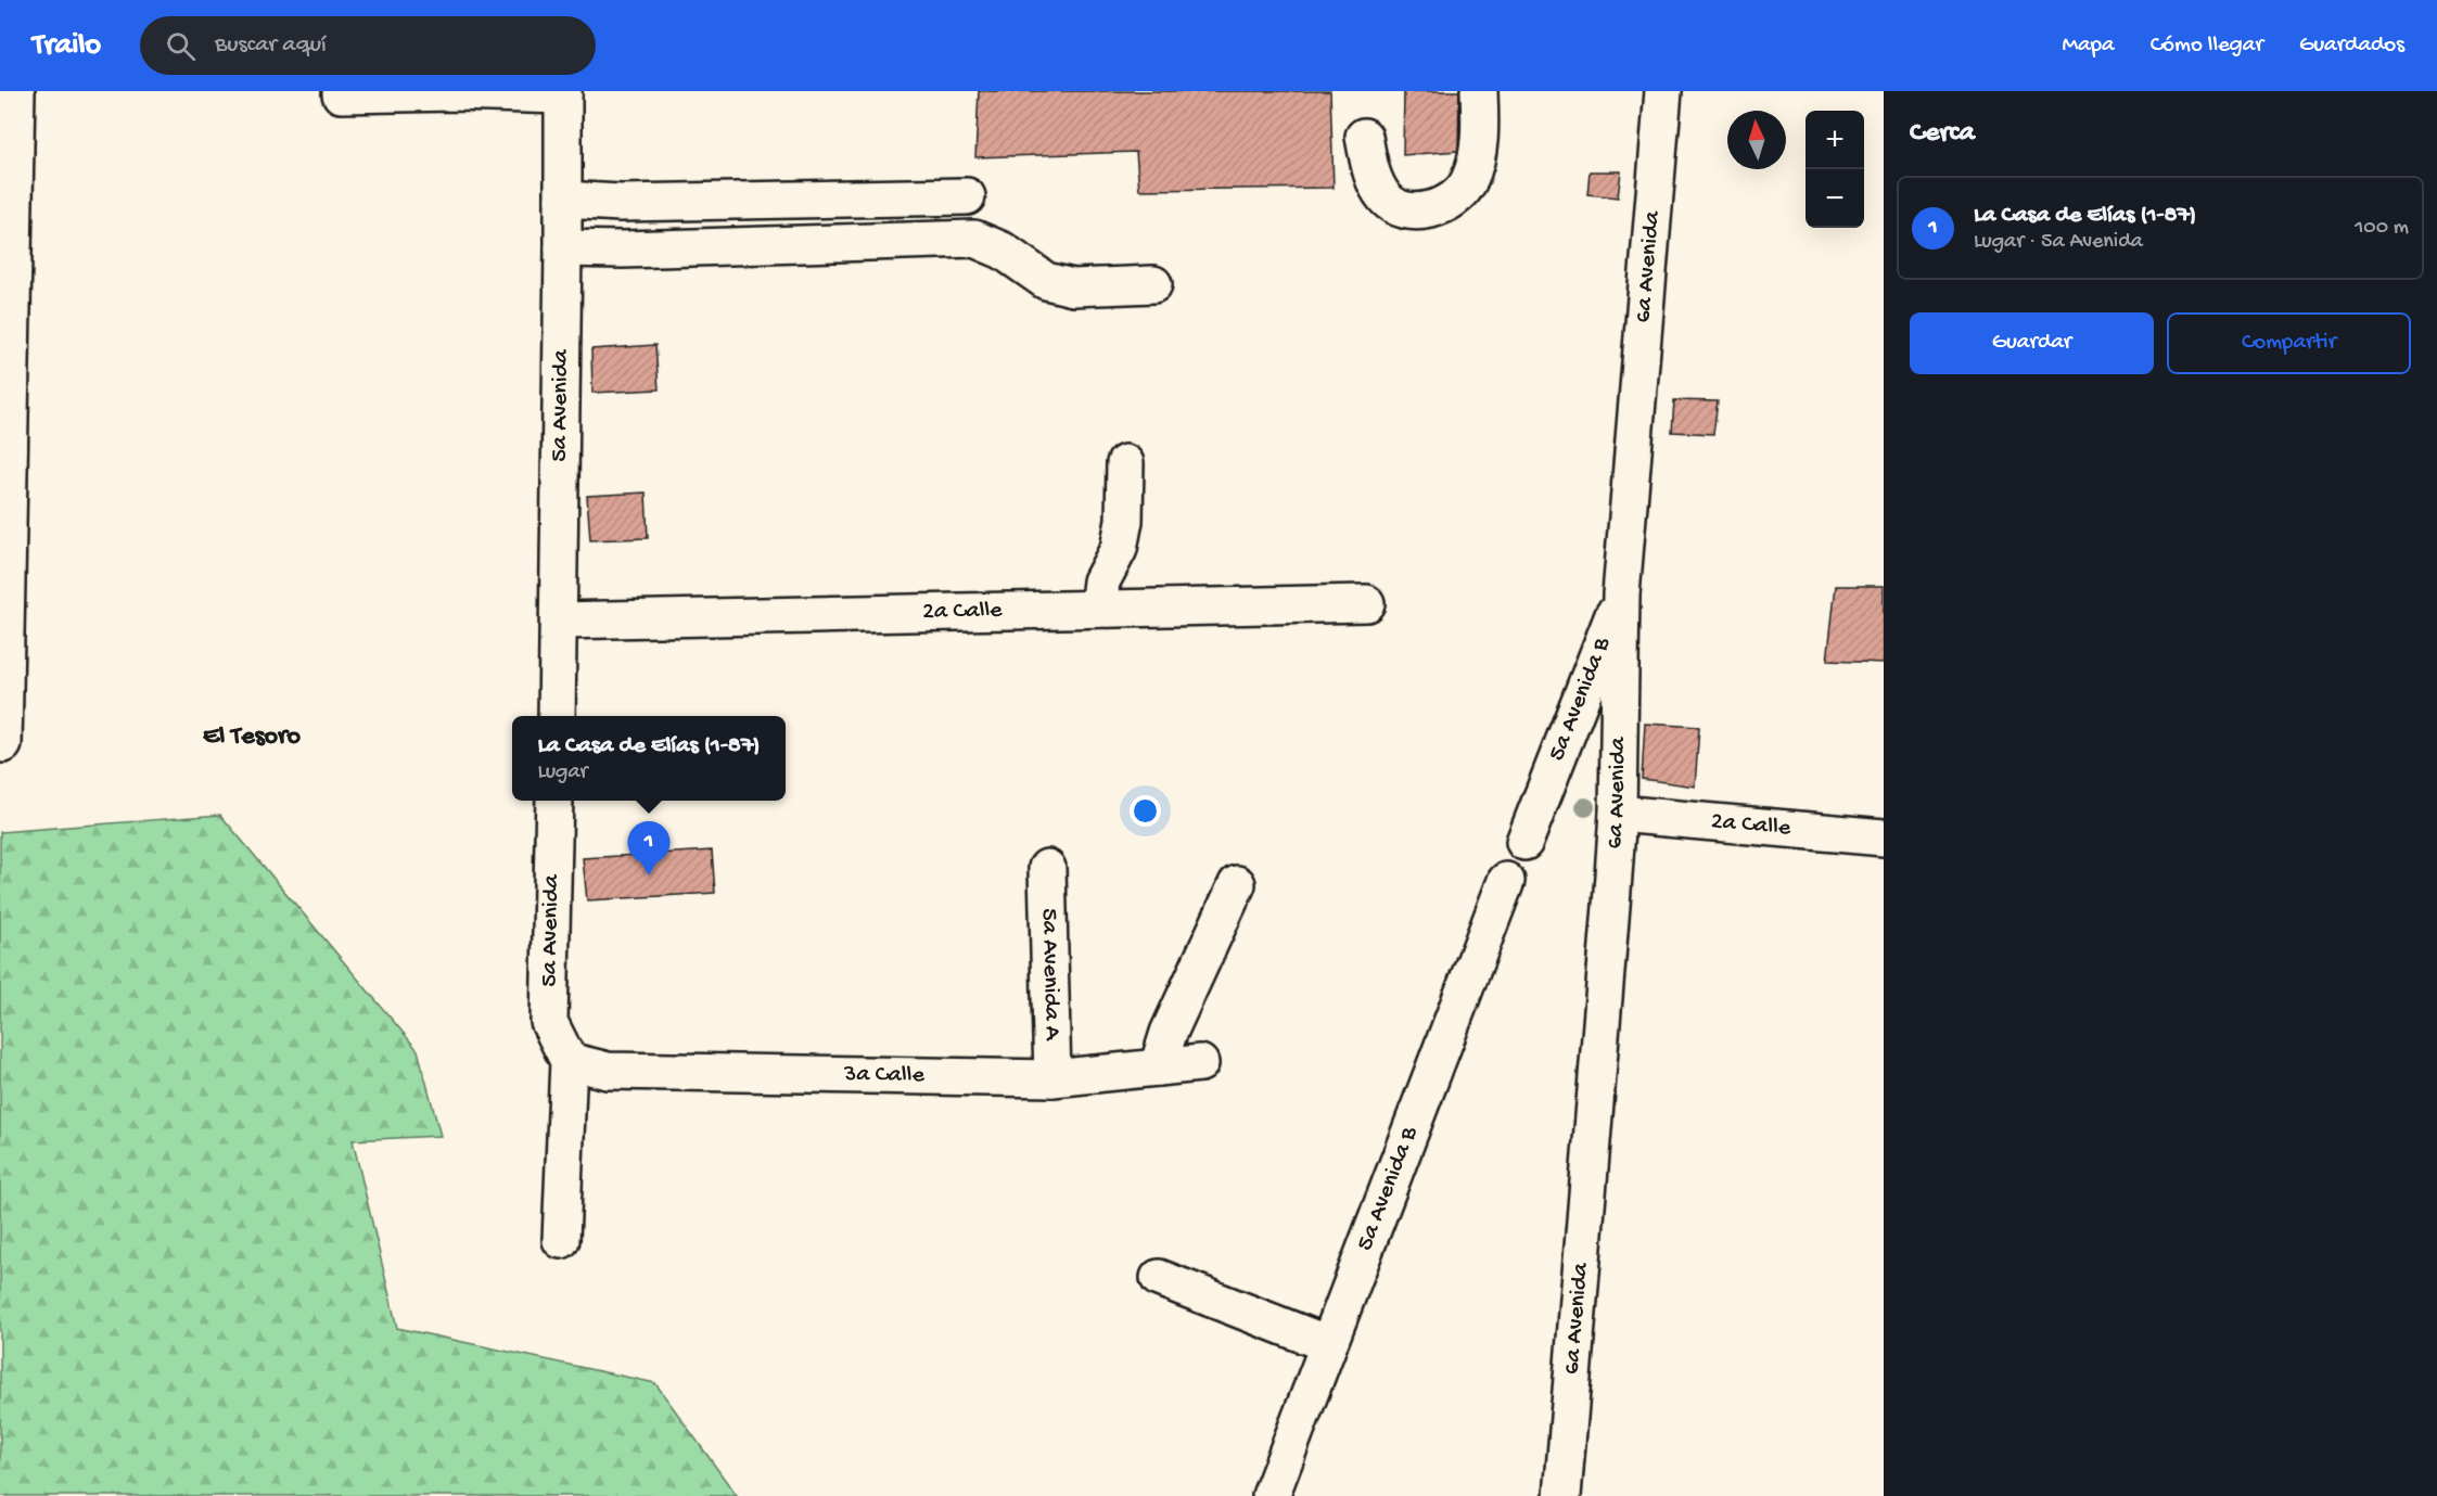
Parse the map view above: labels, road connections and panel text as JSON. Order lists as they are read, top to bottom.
{
  "streets": {
    "street": [
      "6a Avenida",
      "5a Avenida",
      "2a Calle",
      "5a Avenida B",
      "5a Avenida A",
      "3a Calle"
    ]
  },
  "crossings": [
    ["6a Avenida", "2a Calle"],
    ["6a Avenida", "5a Avenida B"],
    ["5a Avenida", "2a Calle"],
    ["5a Avenida", "3a Calle"],
    ["5a Avenida A", "3a Calle"]
  ],
  "districts": ["El Tesoro"],
  "north": "top",
  "page": {
    "header": "Trailo",
    "search": "Buscar aquí",
    "nav": ["Mapa", "Cómo llegar", "Guardados"],
    "heading": "Cerca",
    "map_buttons": ["+", "−"],
    "list": [
      {
        "mark": "1",
        "name": "La Casa de Elías (1-87)",
        "note": "Lugar · 5a Avenida",
        "value": "100 m"
      }
    ],
    "buttons": ["Guardar", "Compartir"],
    "popup": ["La Casa de Elías (1-87)", "Lugar"],
    "pins": "1"
  }
}
